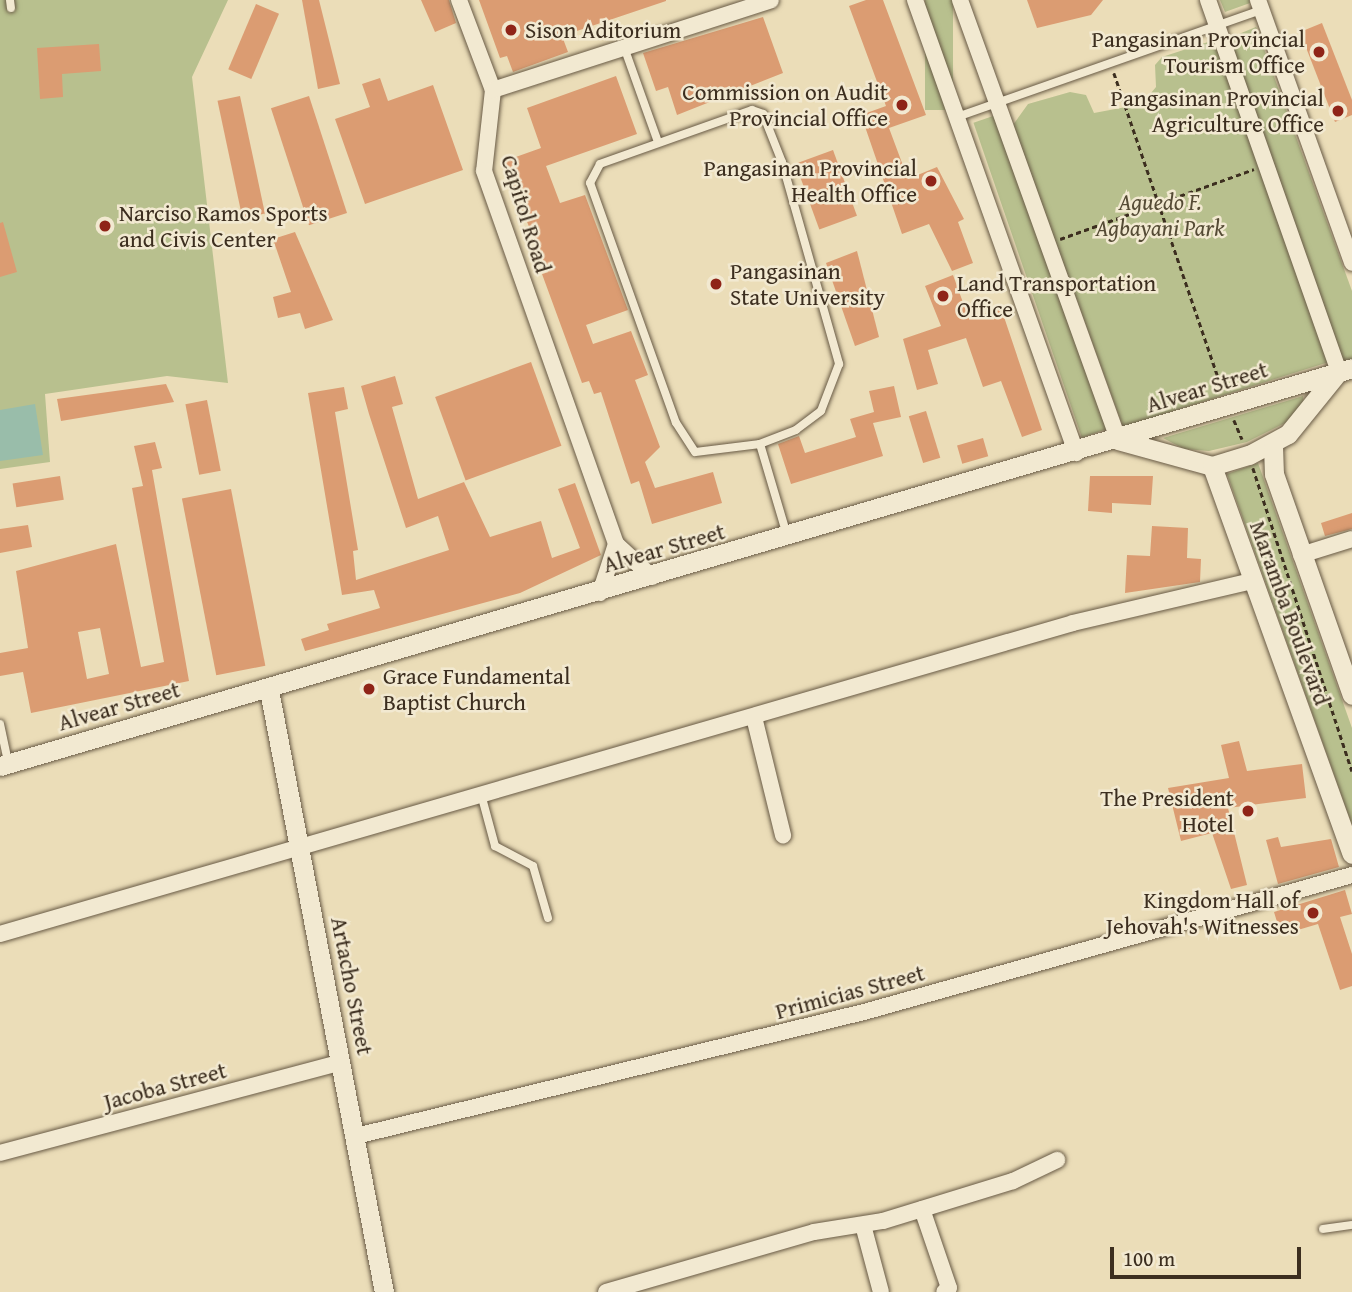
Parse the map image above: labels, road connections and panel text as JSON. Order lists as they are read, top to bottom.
{
  "streets": {
    "street": [
      "Capitol Road",
      "Alvear Street",
      "Maramba Boulevard",
      "Artacho Street",
      "Primicias Street",
      "Jacoba Street"
    ]
  },
  "crossings": [
    ["Capitol Road", "Alvear Street"],
    ["Alvear Street", "Artacho Street"],
    ["Artacho Street", "Primicias Street"],
    ["Artacho Street", "Jacoba Street"]
  ],
  "parks": ["Aguedo F. Agbayani Park"],
  "places": [
    "Sison Aditorium",
    "Pangasinan Provincial Tourism Office",
    "Commission on Audit Provincial Office",
    "Pangasinan Provincial Agriculture Office",
    "Pangasinan Provincial Health Office",
    "Narciso Ramos Sports and Civis Center",
    "Pangasinan State University",
    "Land Transportation Office",
    "Grace Fundamental Baptist Church",
    "The President Hotel",
    "Kingdom Hall of Jehovah's Witnesses"
  ],
  "scale_bar": "100 m"
}
